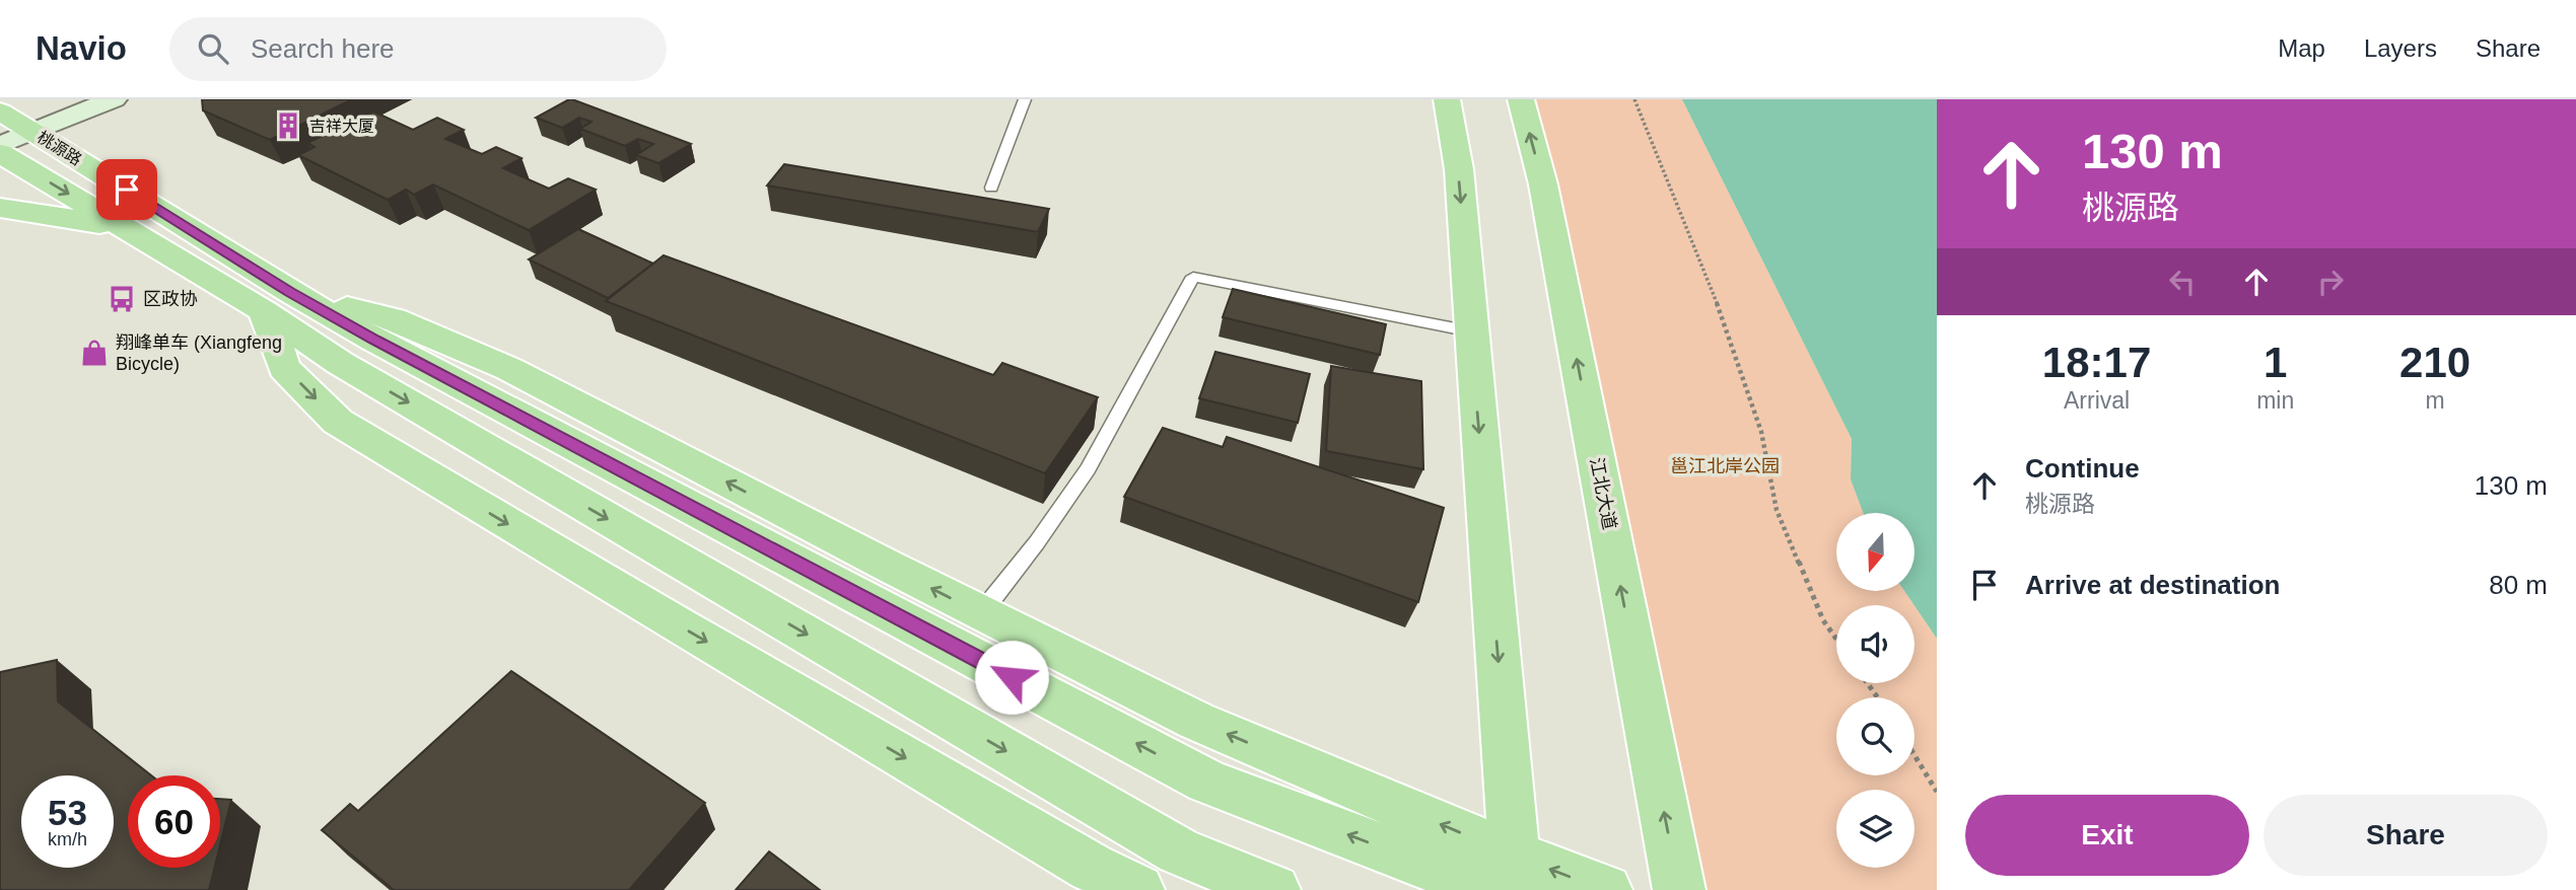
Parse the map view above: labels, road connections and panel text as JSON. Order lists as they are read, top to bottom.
{
  "streets": {
    "main road": ["桃源路", "江北大道"]
  },
  "parks": ["邕江北岸公园"],
  "places": {
    "building": ["吉祥大厦"],
    "bus stop": ["区政协"],
    "shop": ["翔峰单车 (Xiangfeng Bicycle)"]
  },
  "north": "bottom",
  "page": {
    "header": "Navio",
    "search": "Search here",
    "nav": ["Map", "Layers", "Share"],
    "turn": ["130 m", "桃源路"],
    "eta": [
      "18:17",
      "Arrival",
      "1",
      "min",
      "210",
      "m"
    ],
    "list": [
      {
        "name": "Continue",
        "note": "桃源路",
        "value": "130 m"
      },
      {
        "name": "Arrive at destination",
        "value": "80 m"
      }
    ],
    "speed": "53 km/h",
    "limit": "60",
    "buttons": ["Exit", "Share"]
  }
}
